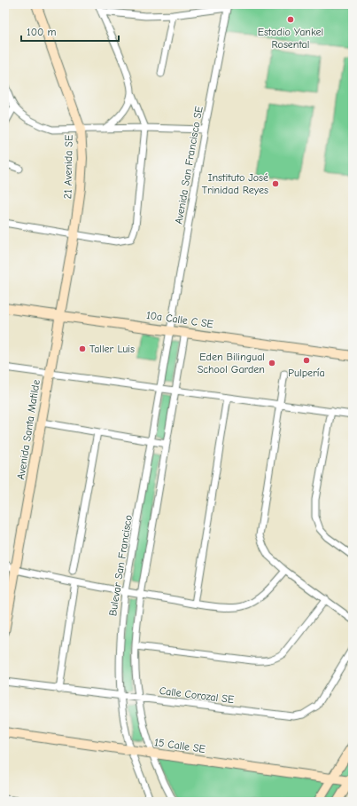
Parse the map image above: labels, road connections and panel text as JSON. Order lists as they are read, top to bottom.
{
  "streets": {
    "street": [
      "Avenida San Francisco SE",
      "21 Avenida SE",
      "10a Calle C SE",
      "Avenida Santa Matilde",
      "Bulevar San Francisco",
      "Calle Corozal SE",
      "15 Calle SE"
    ]
  },
  "crossings": [
    ["Avenida San Francisco SE", "10a Calle C SE"],
    ["Avenida San Francisco SE", "Bulevar San Francisco"],
    ["21 Avenida SE", "10a Calle C SE"],
    ["21 Avenida SE", "Avenida Santa Matilde"],
    ["10a Calle C SE", "Avenida Santa Matilde"],
    ["10a Calle C SE", "Bulevar San Francisco"],
    ["Bulevar San Francisco", "Calle Corozal SE"],
    ["Bulevar San Francisco", "15 Calle SE"]
  ],
  "places": [
    "Estadio Yankel Rosental",
    "Instituto José Trinidad Reyes",
    "Taller Luis",
    "Pulpería",
    "Eden Bilingual School Garden"
  ],
  "scale_bar": "100 m"
}
